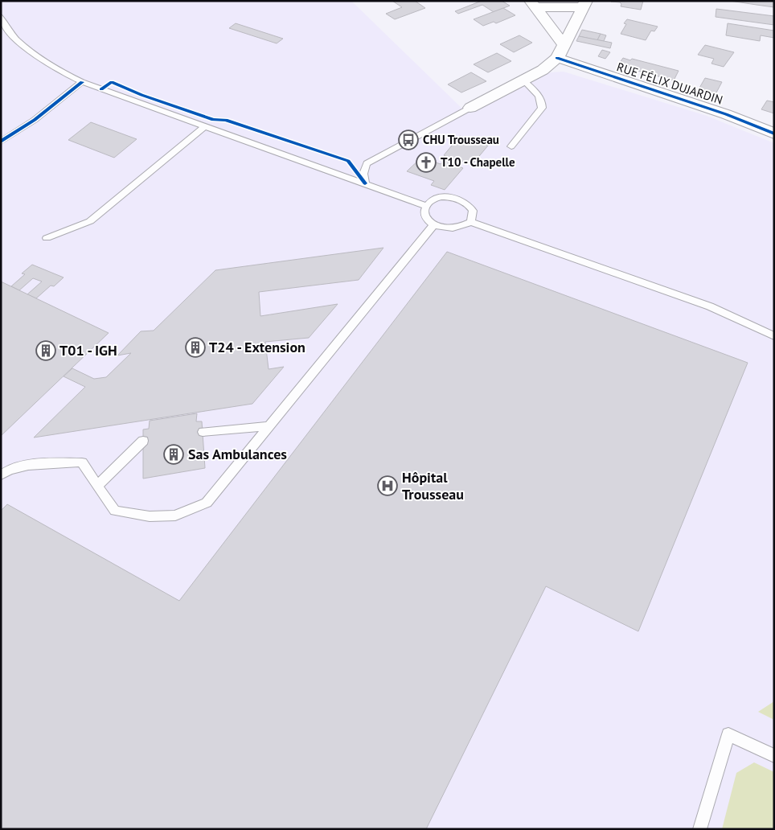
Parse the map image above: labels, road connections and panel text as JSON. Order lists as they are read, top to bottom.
{
  "streets": {
    "street": ["RUE FÉLIX DUJARDIN"]
  },
  "places": {
    "bus stop": ["CHU Trousseau"],
    "church": ["T10 - Chapelle"],
    "building": ["T24 - Extension", "T01 - IGH", "Sas Ambulances"],
    "hospital": ["Hôpital Trousseau"]
  }
}
